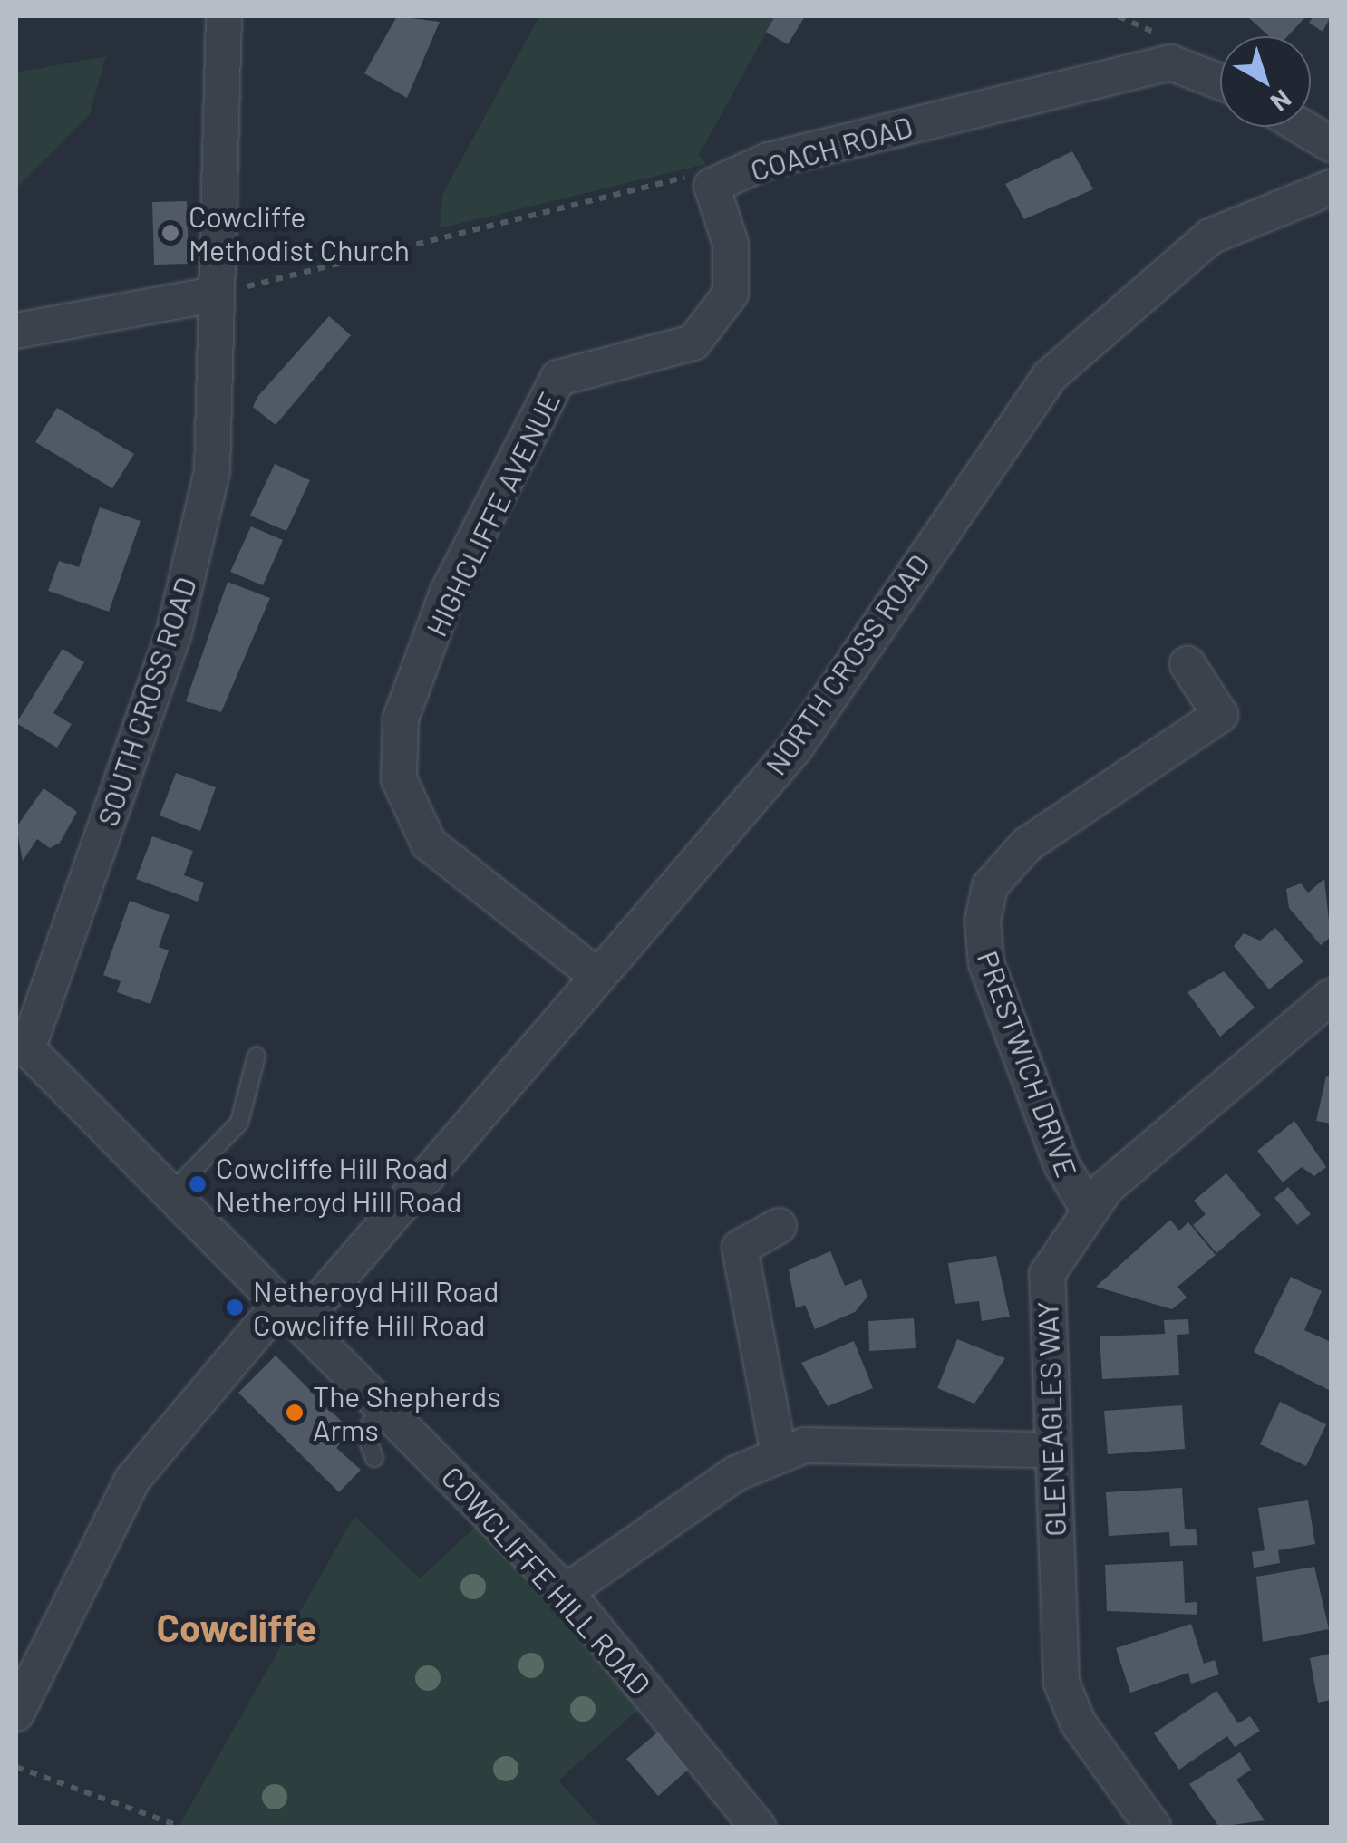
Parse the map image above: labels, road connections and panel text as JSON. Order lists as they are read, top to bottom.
{
  "streets": {
    "street": [
      "COACH ROAD",
      "HIGHCLIFFE AVENUE",
      "NORTH CROSS ROAD",
      "SOUTH CROSS ROAD",
      "PRESTWICH DRIVE",
      "GLENEAGLES WAY",
      "COWCLIFFE HILL ROAD"
    ]
  },
  "crossings": [
    ["COACH ROAD", "HIGHCLIFFE AVENUE"],
    ["COACH ROAD", "SOUTH CROSS ROAD"],
    ["HIGHCLIFFE AVENUE", "NORTH CROSS ROAD"],
    ["NORTH CROSS ROAD", "COWCLIFFE HILL ROAD"],
    ["SOUTH CROSS ROAD", "COWCLIFFE HILL ROAD"],
    ["PRESTWICH DRIVE", "GLENEAGLES WAY"]
  ],
  "districts": ["Cowcliffe"],
  "places": [
    "Cowcliffe Methodist Church",
    "Cowcliffe Hill Road Netheroyd Hill Road",
    "Netheroyd Hill Road Cowcliffe Hill Road",
    "The Shepherds Arms"
  ],
  "north": "bottom right"
}
